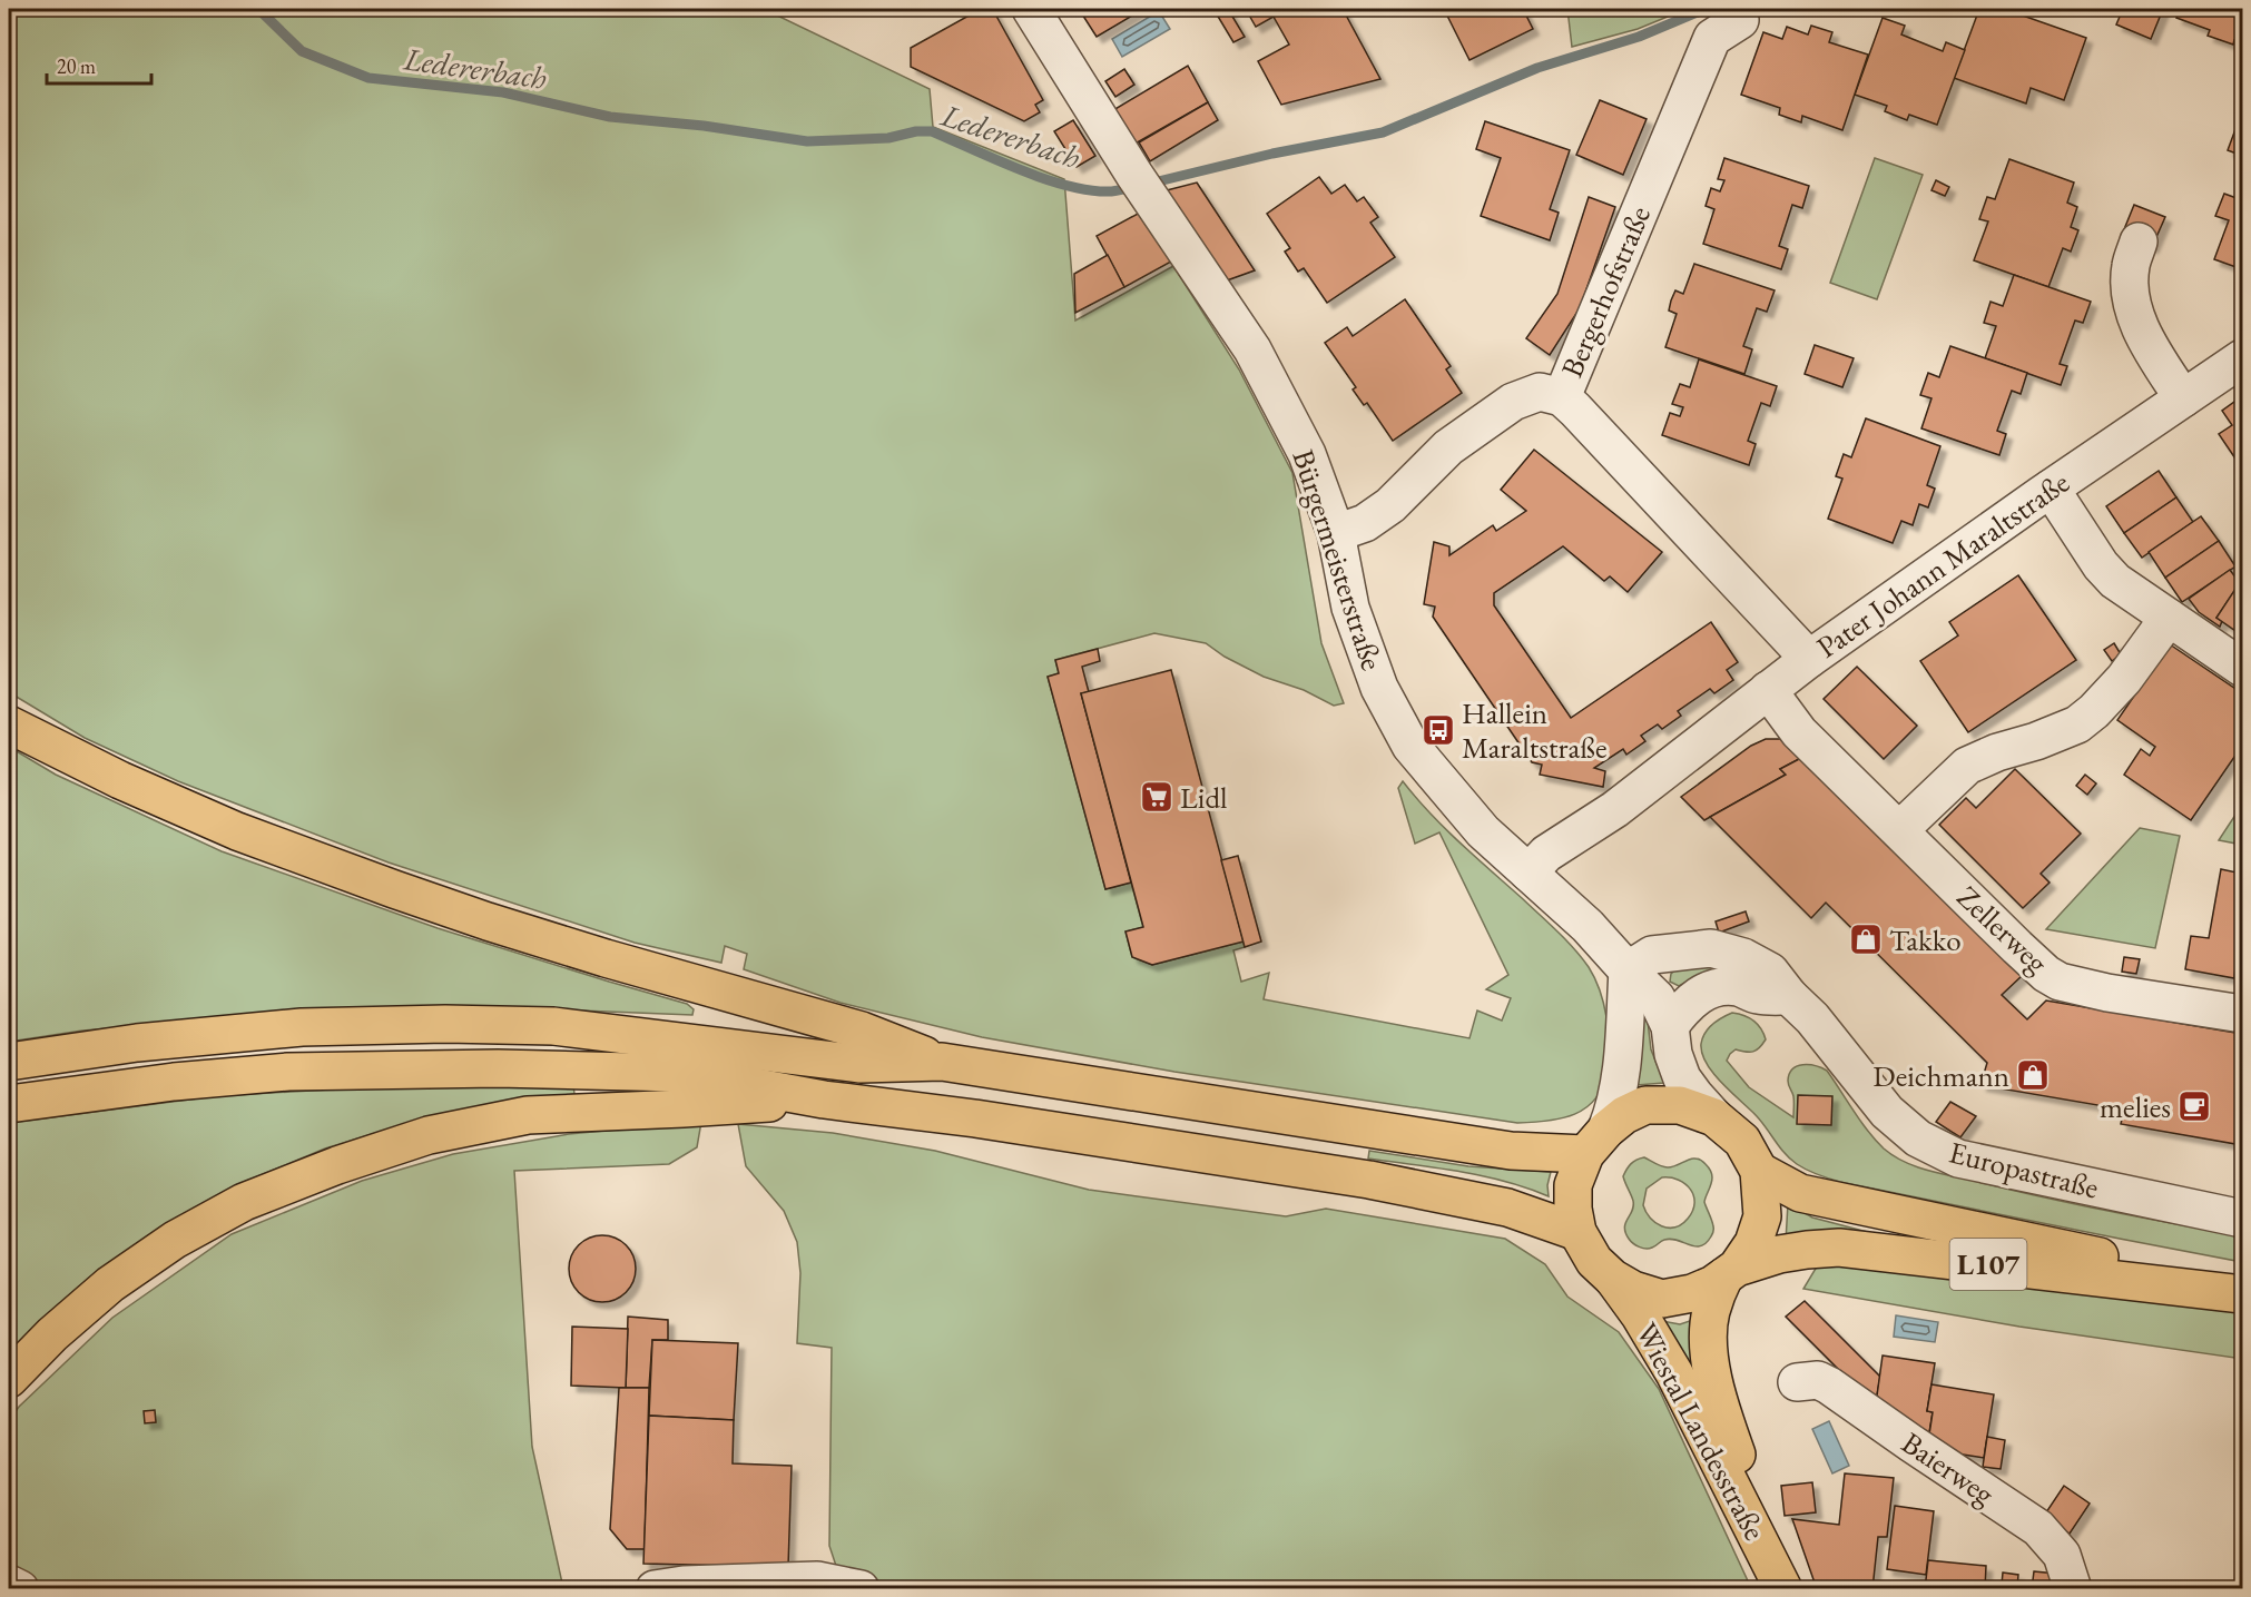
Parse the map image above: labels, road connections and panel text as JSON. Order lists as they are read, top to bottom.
{
  "streets": {
    "main road": ["L107", "Wiestal Landesstraße"],
    "street": [
      "Bergerhofstraße",
      "Bürgermeisterstraße",
      "Pater Johann Maraltstraße",
      "Zellerweg",
      "Europastraße",
      "Baierweg"
    ]
  },
  "crossings": [
    ["Bergerhofstraße", "Bürgermeisterstraße"],
    ["Bergerhofstraße", "Pater Johann Maraltstraße"],
    ["Bürgermeisterstraße", "Europastraße"],
    ["L107", "Wiestal Landesstraße"]
  ],
  "water": ["Ledererbach"],
  "places": {
    "bus stop": ["Hallein Maraltstraße"],
    "supermarket": ["Lidl"],
    "shop": ["Takko", "Deichmann"],
    "cafe": ["melies"]
  },
  "scale_bar": "20 m"
}
